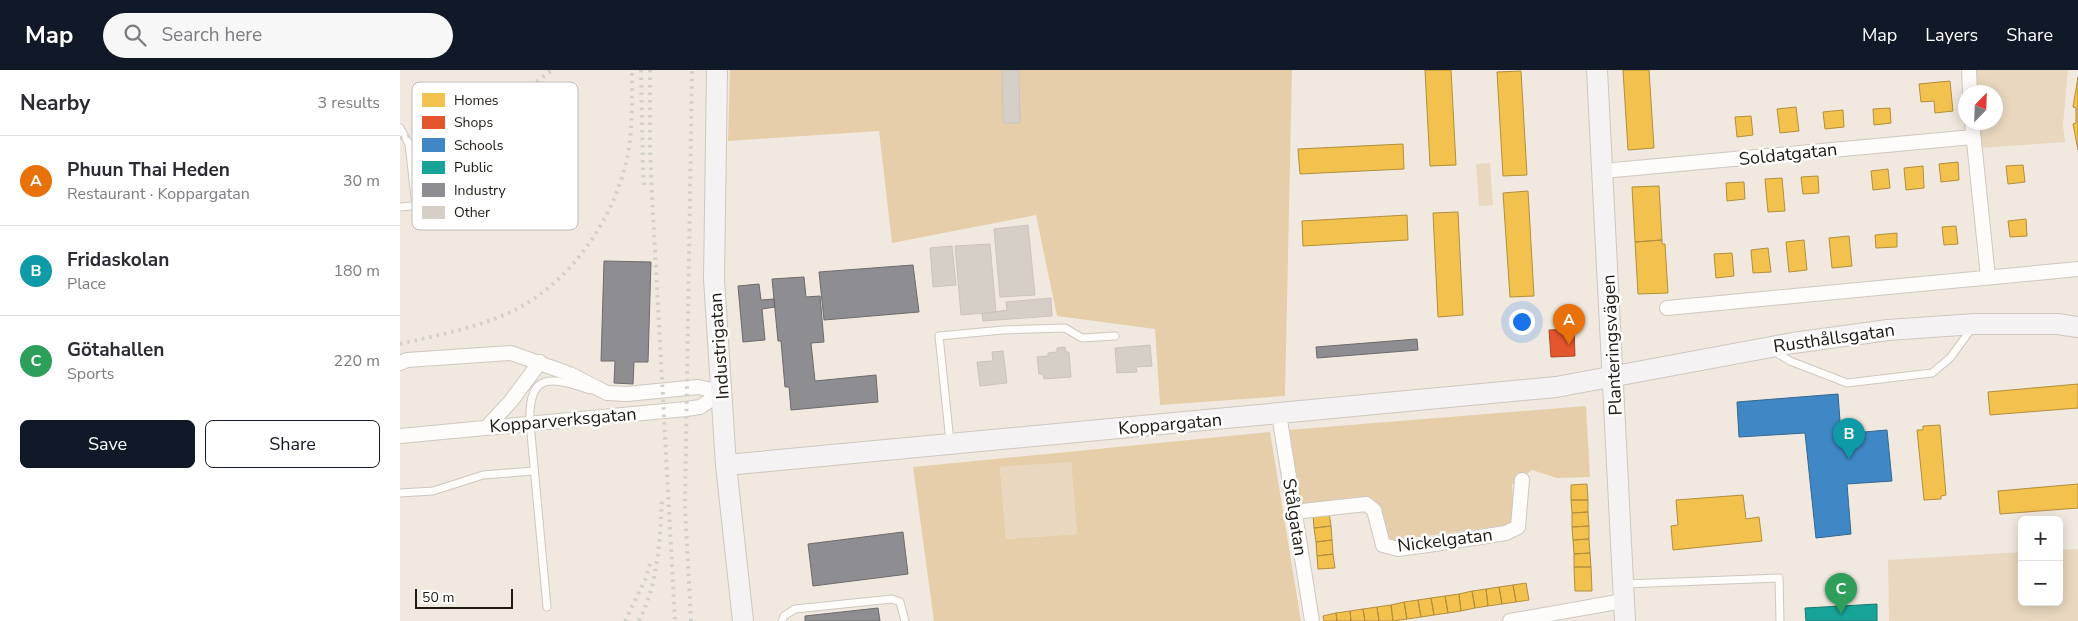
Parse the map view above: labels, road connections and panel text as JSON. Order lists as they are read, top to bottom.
{
  "streets": {
    "street": [
      "Soldatgatan",
      "Rusthållsgatan",
      "Planteringsvägen",
      "Industrigatan",
      "Kopparverksgatan",
      "Koppargatan",
      "Stålgatan",
      "Nickelgatan"
    ]
  },
  "crossings": [
    ["Soldatgatan", "Planteringsvägen"],
    ["Rusthållsgatan", "Planteringsvägen"],
    ["Rusthållsgatan", "Koppargatan"],
    ["Planteringsvägen", "Koppargatan"],
    ["Industrigatan", "Kopparverksgatan"],
    ["Industrigatan", "Koppargatan"],
    ["Koppargatan", "Stålgatan"],
    ["Stålgatan", "Nickelgatan"]
  ],
  "legend": [
    "Homes",
    "Shops",
    "Schools",
    "Public",
    "Industry",
    "Other"
  ],
  "scale_bar": "50 m",
  "north": "top right",
  "page": {
    "header": "Map",
    "search": "Search here",
    "nav": ["Map", "Layers", "Share"],
    "heading": ["Nearby", "3 results"],
    "list": [
      {
        "mark": "A",
        "name": "Phuun Thai Heden",
        "note": "Restaurant · Koppargatan",
        "value": "30 m"
      },
      {
        "mark": "B",
        "name": "Fridaskolan",
        "note": "Place",
        "value": "180 m"
      },
      {
        "mark": "C",
        "name": "Götahallen",
        "note": "Sports",
        "value": "220 m"
      }
    ],
    "pins": ["A", "B", "C"],
    "buttons": ["Save", "Share"],
    "map_buttons": ["+", "−"],
    "scale": "50 m"
  }
}
